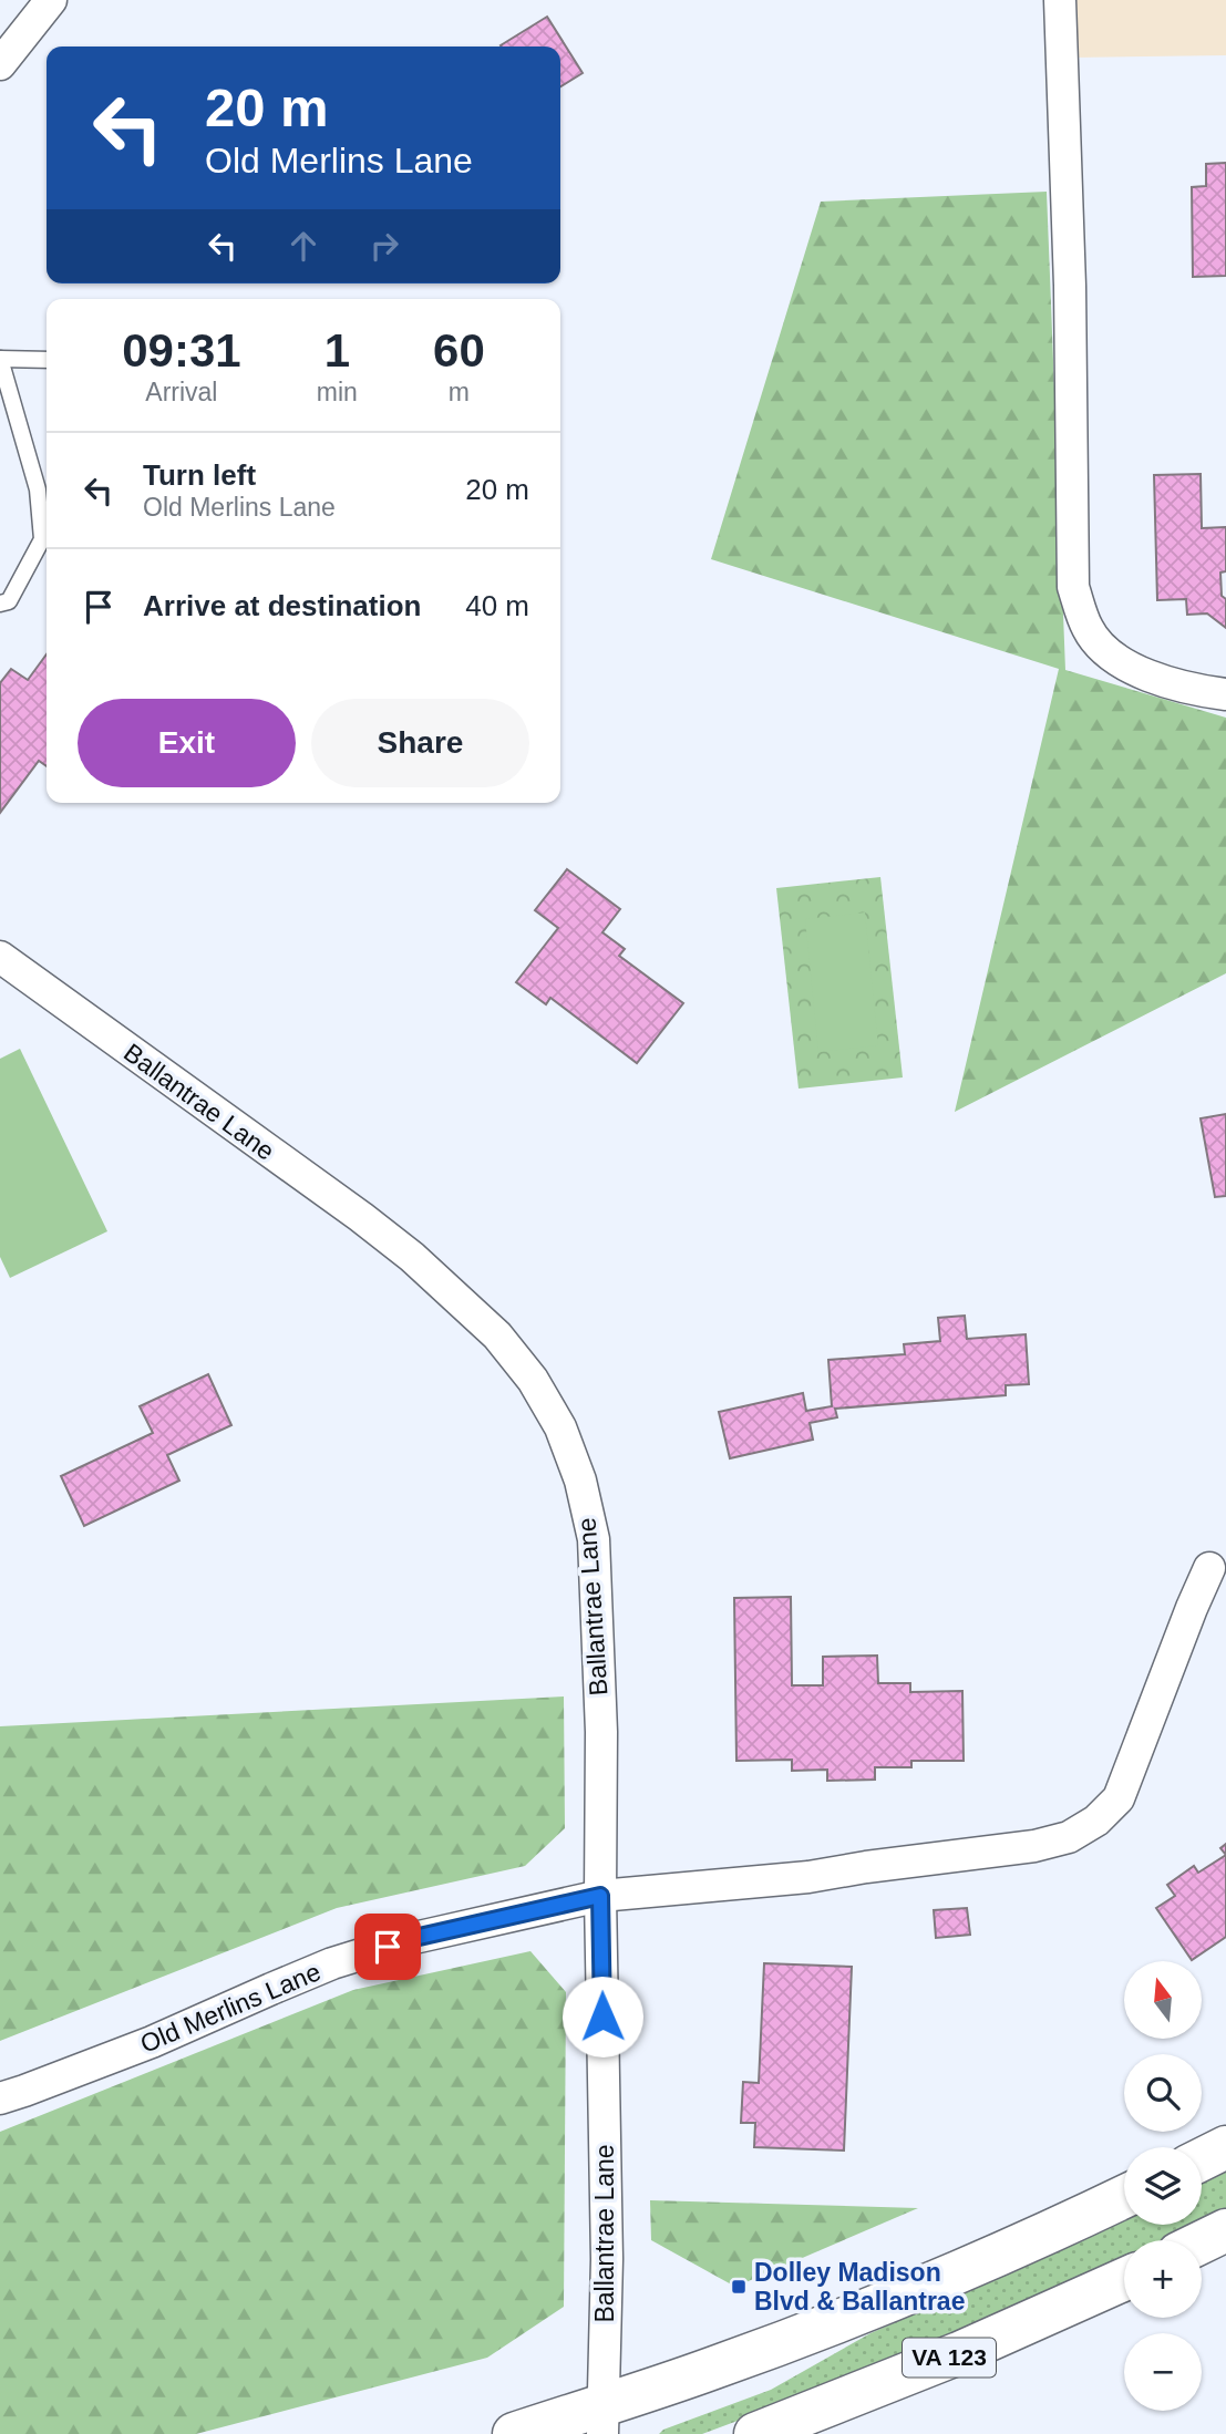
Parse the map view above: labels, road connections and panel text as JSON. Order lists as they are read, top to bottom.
{
  "streets": {
    "main road": ["VA 123"],
    "street": ["Ballantrae Lane", "Old Merlins Lane"]
  },
  "crossings": [
    ["Ballantrae Lane", "Old Merlins Lane"]
  ],
  "places": {
    "transit": ["Dolley Madison Blvd & Ballantrae"]
  },
  "north": "top",
  "page": {
    "turn": ["20 m", "Old Merlins Lane"],
    "eta": [
      "09:31",
      "Arrival",
      "1",
      "min",
      "60",
      "m"
    ],
    "list": [
      {
        "name": "Turn left",
        "note": "Old Merlins Lane",
        "value": "20 m"
      },
      {
        "name": "Arrive at destination",
        "value": "40 m"
      }
    ],
    "buttons": ["Exit", "Share"],
    "map_buttons": ["+", "−"]
  }
}
